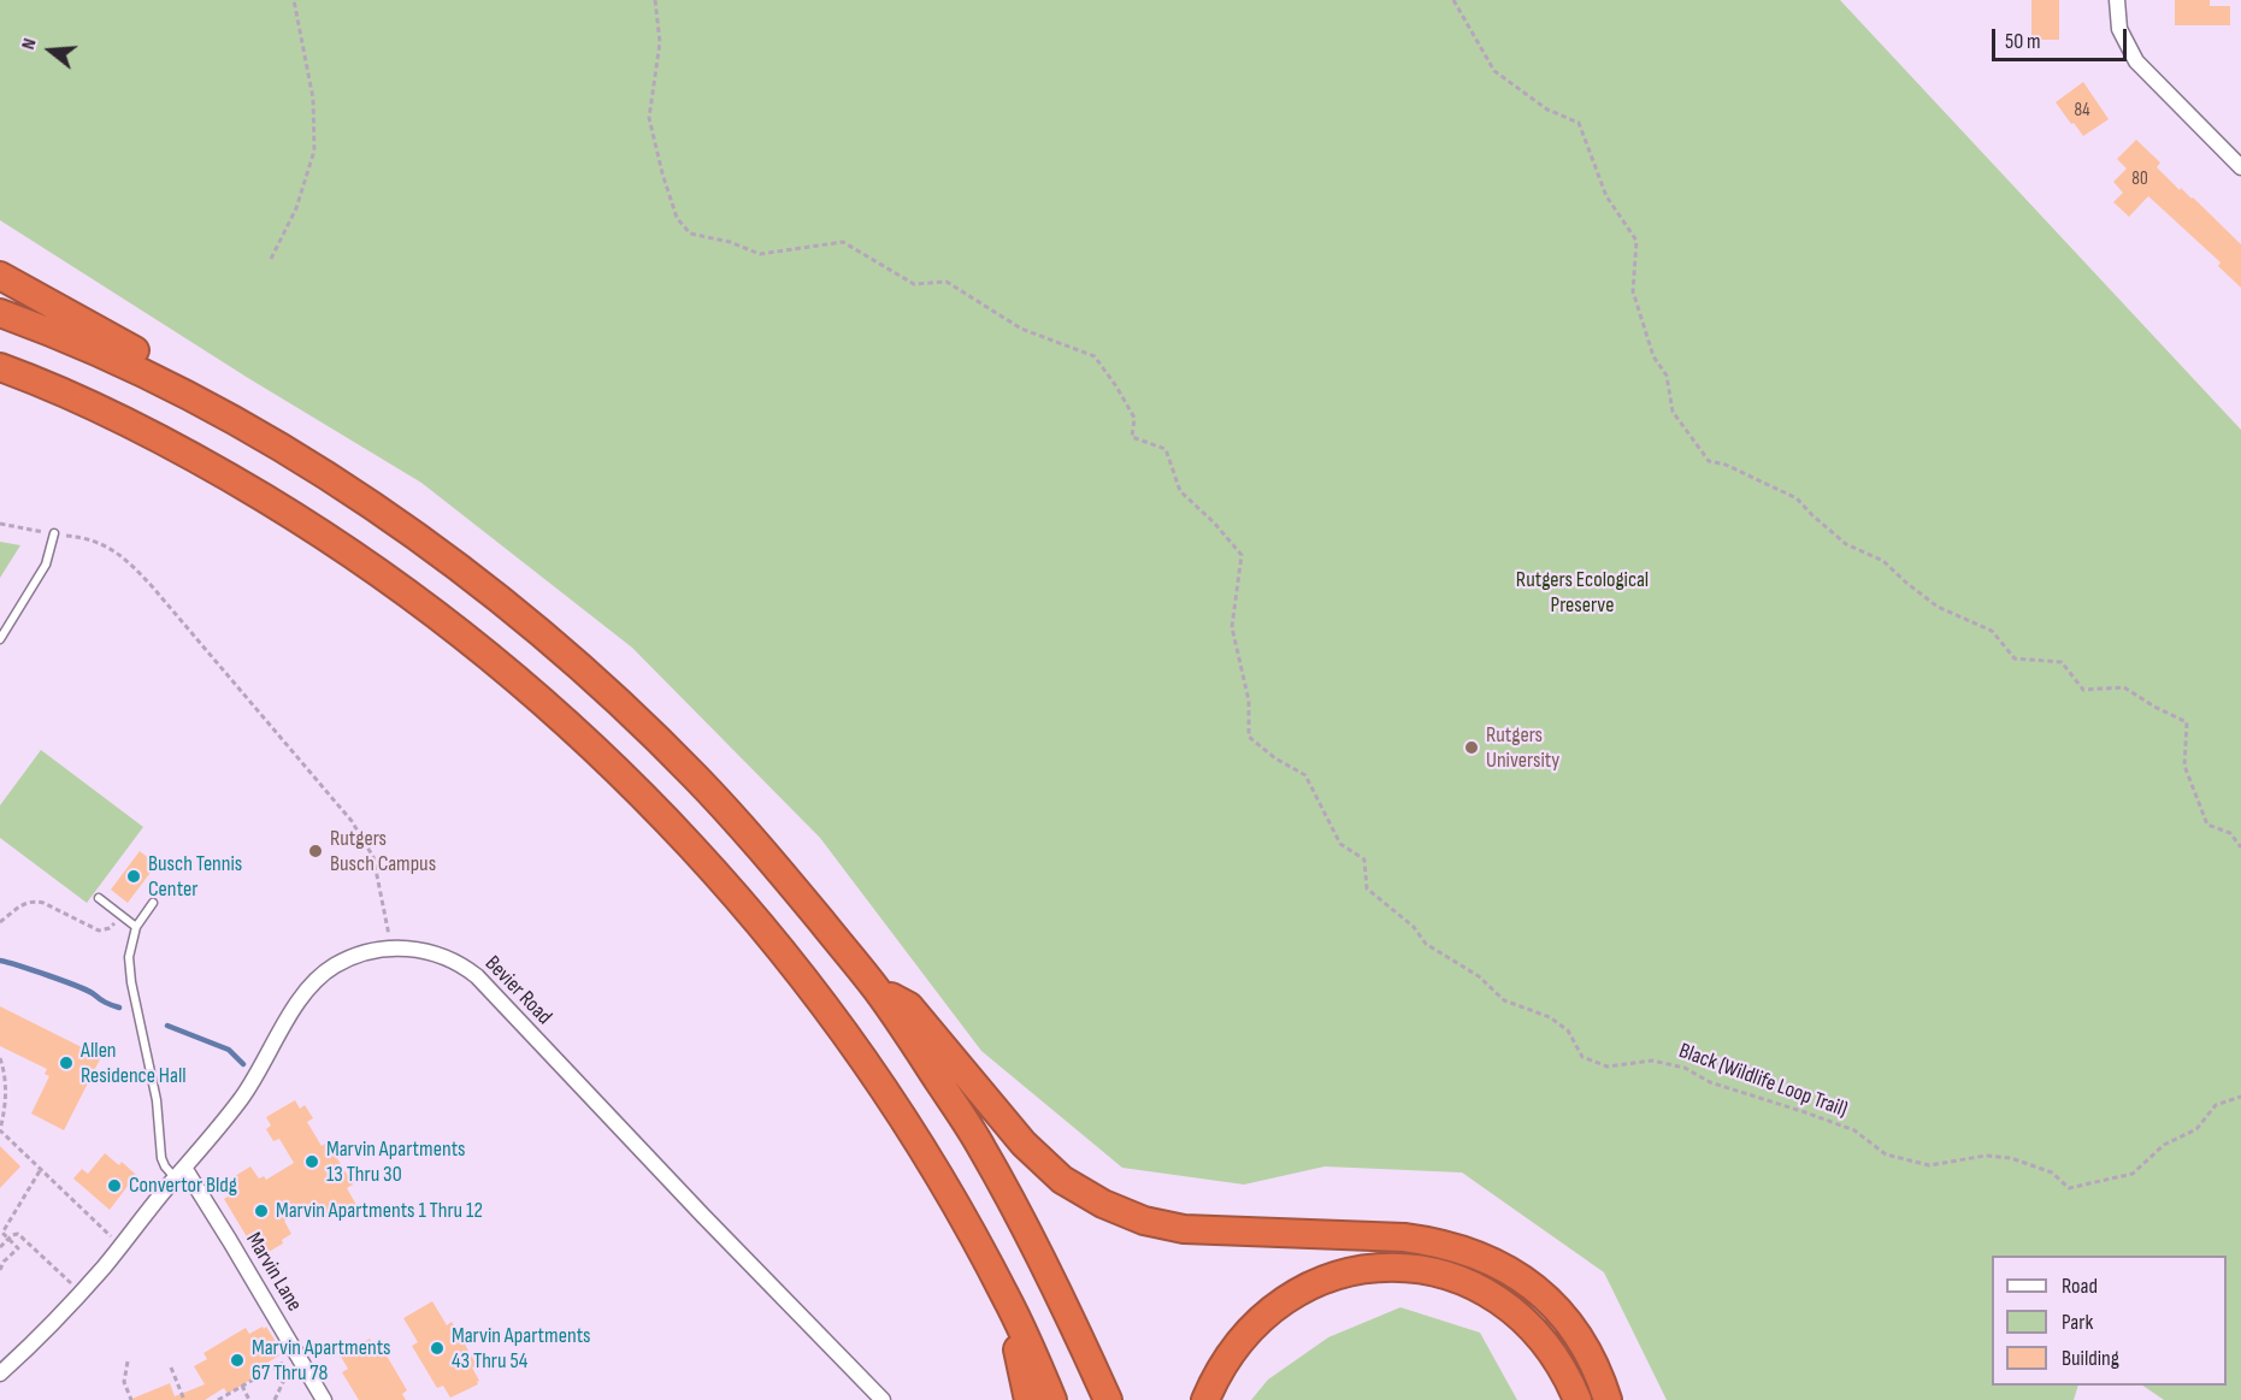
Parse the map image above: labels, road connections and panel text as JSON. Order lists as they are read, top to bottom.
{
  "streets": {
    "street": ["Bevier Road", "Marvin Lane"],
    "path": ["Black (Wildlife Loop Trail)"]
  },
  "crossings": [
    ["Bevier Road", "Marvin Lane"]
  ],
  "parks": ["Rutgers Ecological Preserve"],
  "places": [
    "Rutgers University",
    "Rutgers Busch Campus",
    "Busch Tennis Center",
    "Allen Residence Hall",
    "Marvin Apartments 13 Thru 30",
    "Convertor Bldg",
    "Marvin Apartments 1 Thru 12",
    "Marvin Apartments 43 Thru 54",
    "Marvin Apartments 67 Thru 78"
  ],
  "house_numbers": ["84", "80"],
  "legend": ["Road", "Park", "Building"],
  "scale_bar": "50 m",
  "north": "left"
}
